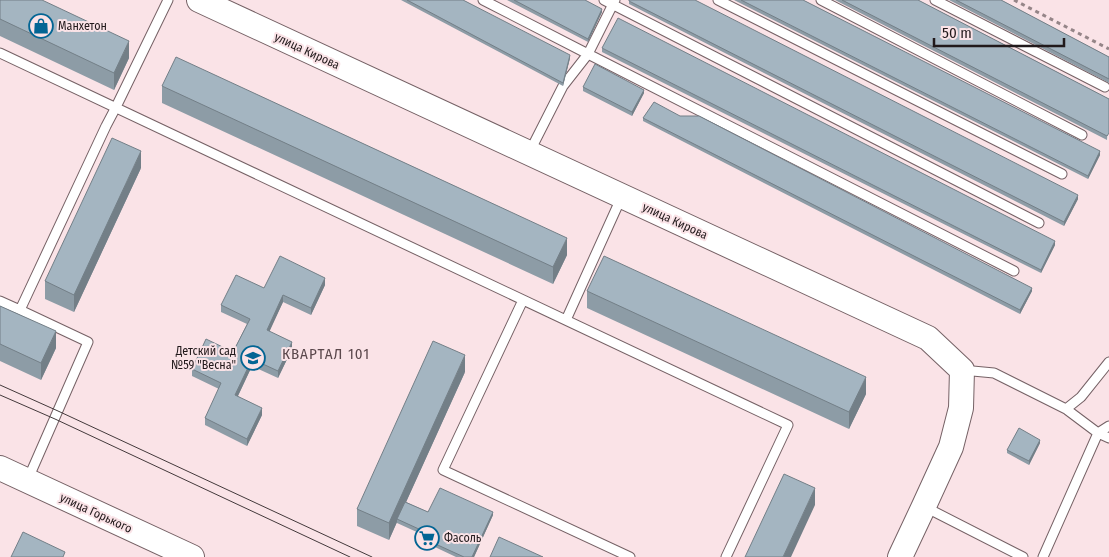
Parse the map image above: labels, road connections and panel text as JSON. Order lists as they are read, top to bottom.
{
  "streets": {
    "street": ["улица Кирова", "улица Горького"]
  },
  "districts": ["КВАРТАЛ 101"],
  "places": {
    "shop": ["Манхетон"],
    "school or university": ["Детский сад №59 \"Весна\""],
    "supermarket": ["Фасоль"]
  },
  "scale_bar": "50 m"
}
